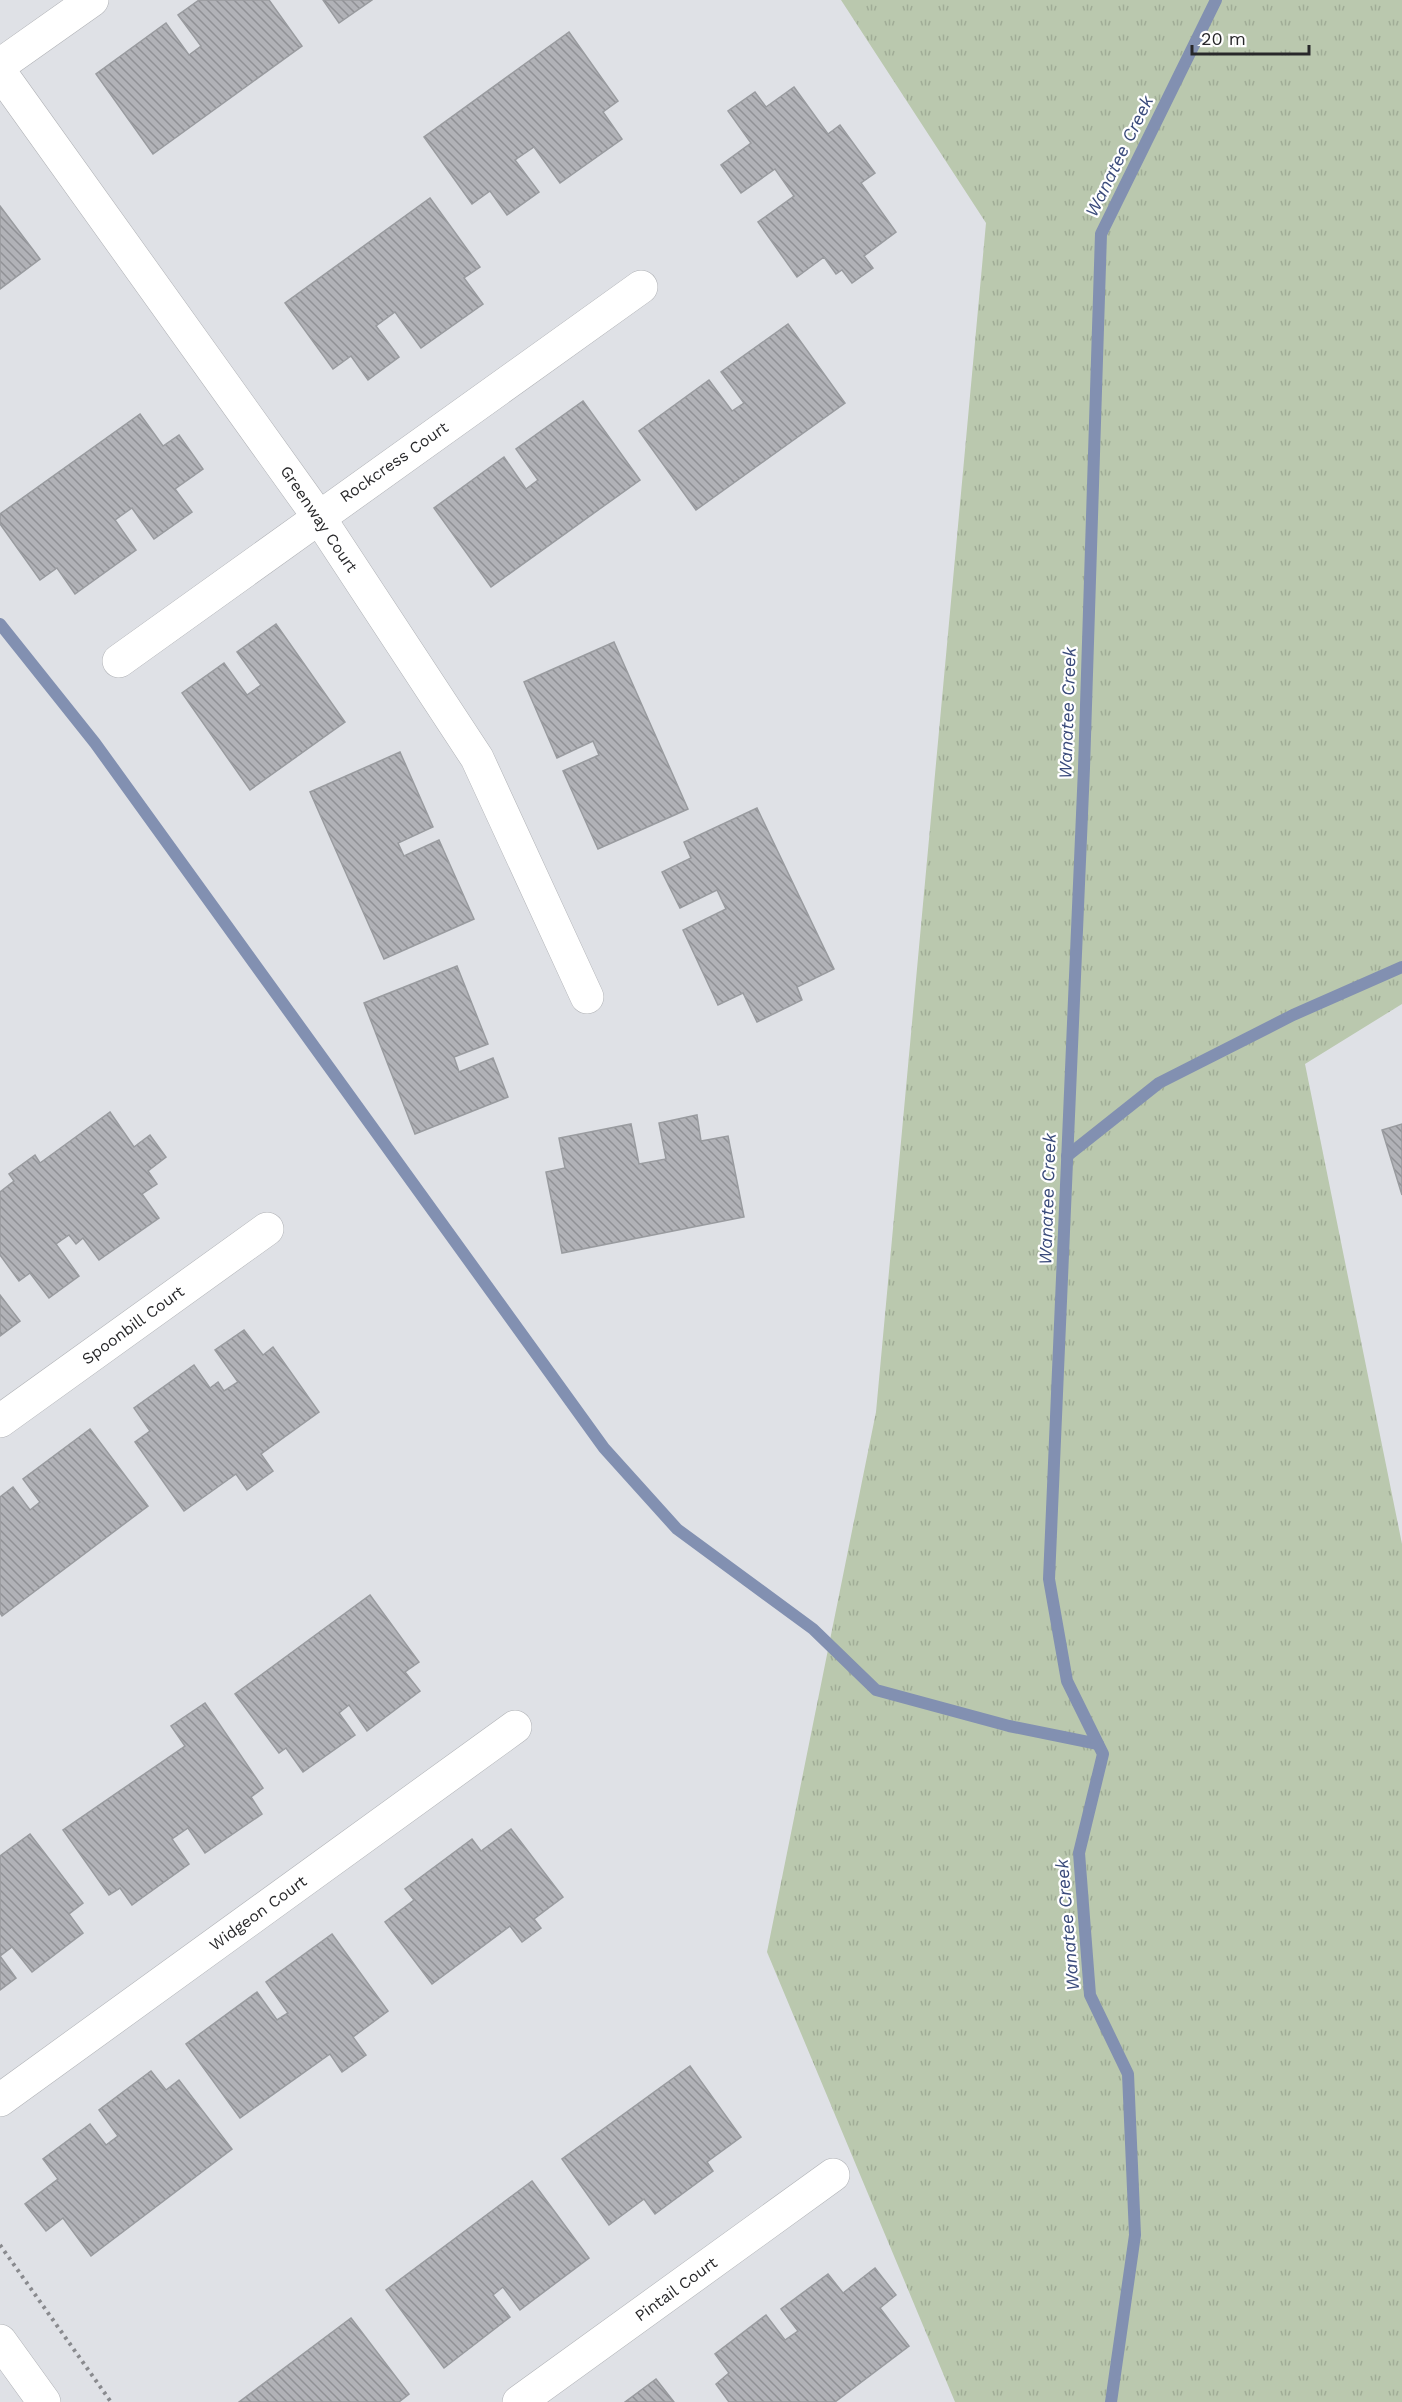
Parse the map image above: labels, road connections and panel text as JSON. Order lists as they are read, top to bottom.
{
  "streets": {
    "street": [
      "Rockcress Court",
      "Greenway Court",
      "Spoonbill Court",
      "Widgeon Court",
      "Pintail Court"
    ]
  },
  "crossings": [
    ["Rockcress Court", "Greenway Court"]
  ],
  "water": ["Wanatee Creek"],
  "scale_bar": "20 m"
}
